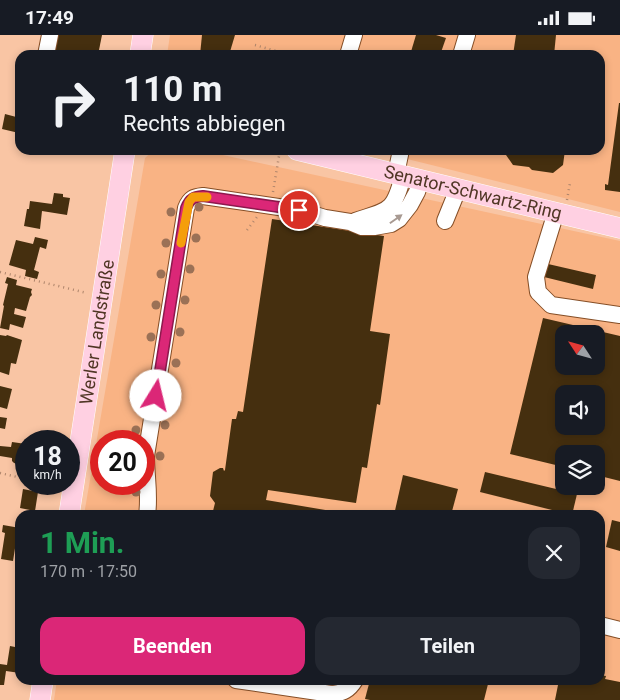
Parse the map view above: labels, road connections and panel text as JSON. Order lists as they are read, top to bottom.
{
  "streets": {
    "main road": ["Senator-Schwartz-Ring", "Werler Landstraße"]
  },
  "north": "top left",
  "page": {
    "status": "17:49",
    "turn": ["110 m", "Rechts abbiegen"],
    "speed": "18 km/h",
    "limit": "20",
    "heading": ["1 Min.", "170 m · 17:50"],
    "buttons": ["Beenden", "Teilen"]
  }
}
